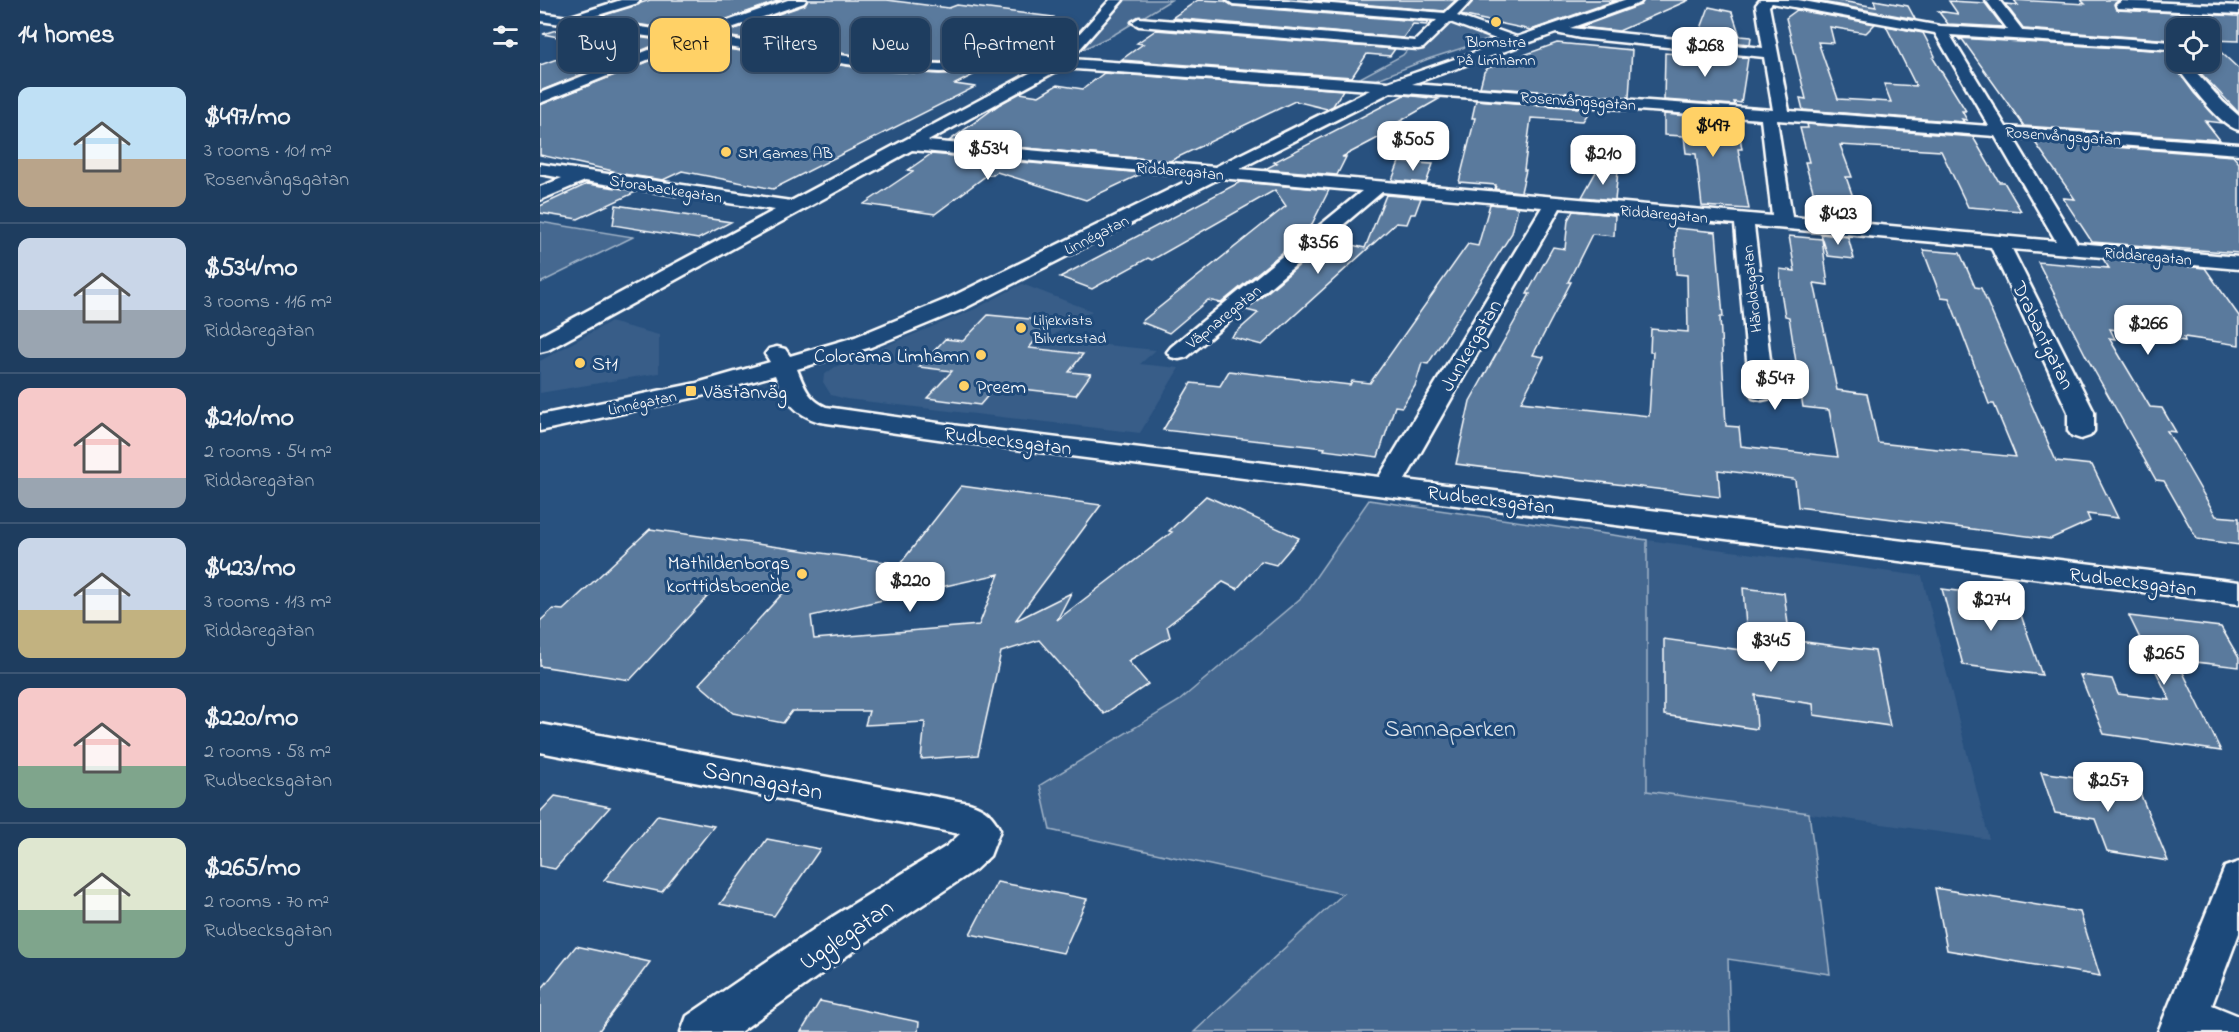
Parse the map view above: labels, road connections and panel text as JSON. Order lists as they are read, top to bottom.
{
  "streets": {
    "street": [
      "Rosenvångsgatan",
      "Riddaregatan",
      "Storabackegatan",
      "Linnégatan",
      "Häroldsgatan",
      "Väpnaregatan",
      "Drabantgatan",
      "Junkergatan",
      "Rudbecksgatan",
      "Sannagatan",
      "Ugglegatan"
    ]
  },
  "crossings": [
    ["Rosenvångsgatan", "Linnégatan"],
    ["Riddaregatan", "Linnégatan"],
    ["Riddaregatan", "Häroldsgatan"],
    ["Riddaregatan", "Väpnaregatan"],
    ["Riddaregatan", "Drabantgatan"],
    ["Riddaregatan", "Junkergatan"],
    ["Linnégatan", "Rudbecksgatan"],
    ["Junkergatan", "Rudbecksgatan"],
    ["Sannagatan", "Ugglegatan"]
  ],
  "parks": ["Sannaparken"],
  "places": {
    "other": [
      "Blomstra På Limhamn",
      "SM Games AB",
      "Liljekvists Bilverkstad",
      "Colorama Limhamn",
      "St1",
      "Preem",
      "Mathildenborgs korttidsboende"
    ],
    "transit": ["Västanväg"]
  },
  "page": {
    "heading": "14 homes",
    "chip": [
      "Buy",
      "Rent",
      "Filters",
      "New",
      "Apartment"
    ],
    "price": [
      "$268",
      "$497",
      "$505",
      "$534",
      "$210",
      "$423",
      "$356",
      "$266",
      "$547",
      "$220",
      "$274",
      "$345",
      "$265",
      "$257"
    ],
    "list": [
      {
        "name": "$497/mo",
        "note": "3 rooms · 101 m² · Rosenvångsgatan"
      },
      {
        "name": "$534/mo",
        "note": "3 rooms · 116 m² · Riddaregatan"
      },
      {
        "name": "$210/mo",
        "note": "2 rooms · 54 m² · Riddaregatan"
      },
      {
        "name": "$423/mo",
        "note": "3 rooms · 113 m² · Riddaregatan"
      },
      {
        "name": "$220/mo",
        "note": "2 rooms · 58 m² · Rudbecksgatan"
      },
      {
        "name": "$265/mo",
        "note": "2 rooms · 70 m² · Rudbecksgatan"
      }
    ]
  }
}
